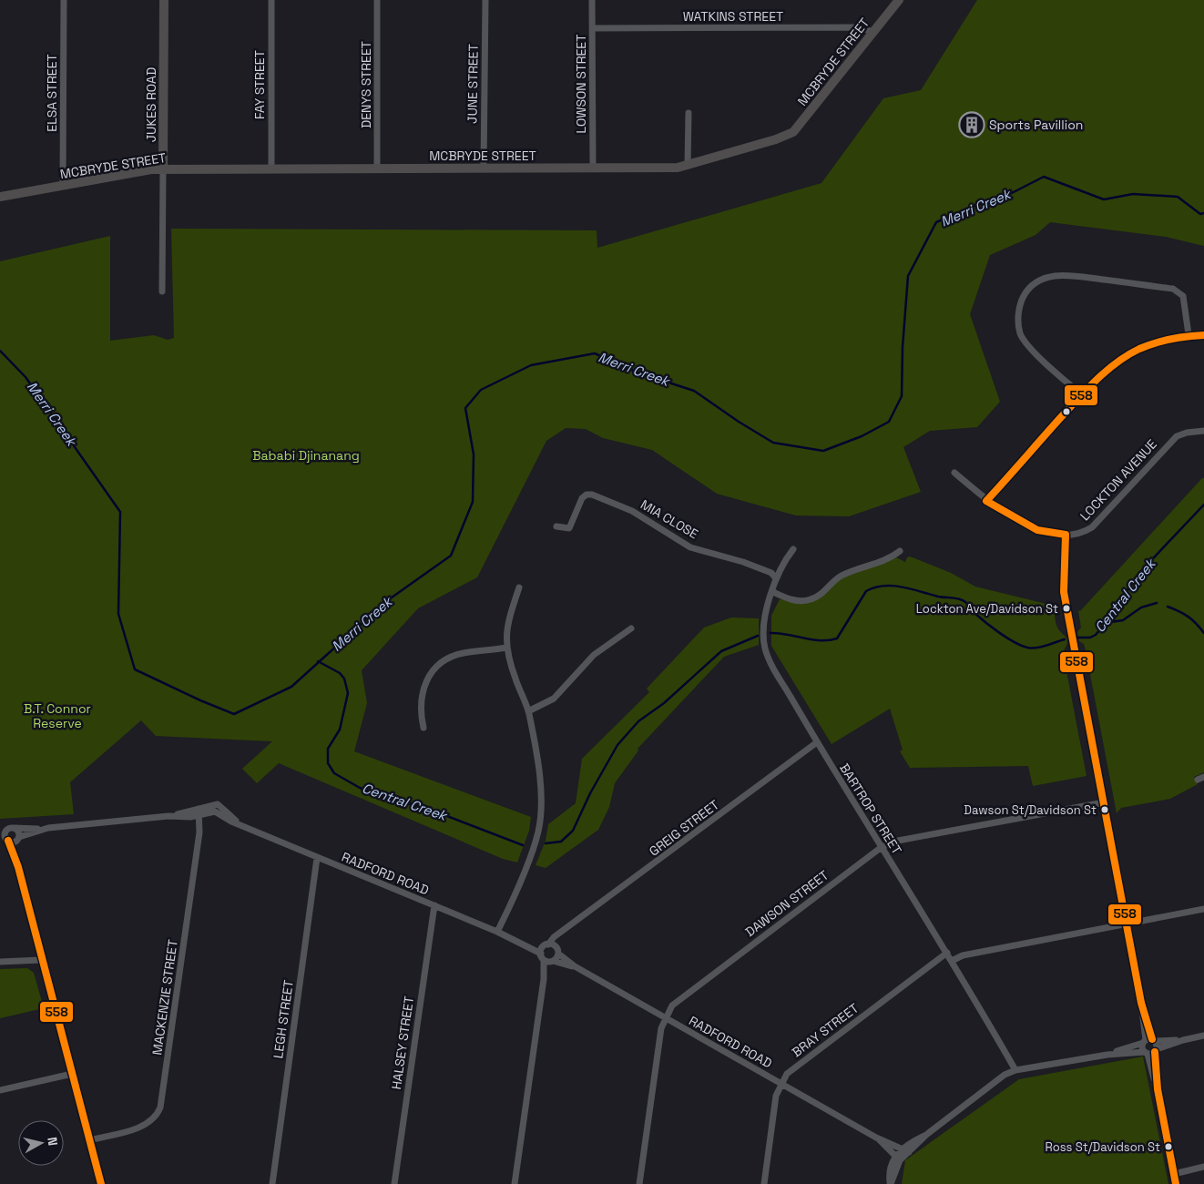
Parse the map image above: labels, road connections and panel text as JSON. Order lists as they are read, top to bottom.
{
  "streets": {
    "street": [
      "WATKINS STREET",
      "MCBRYDE STREET",
      "JUNE STREET",
      "LOWSON STREET",
      "FAY STREET",
      "DENYS STREET",
      "ELSA STREET",
      "JUKES ROAD",
      "LOCKTON AVENUE",
      "MIA CLOSE",
      "BARTROP STREET",
      "GREIG STREET",
      "RADFORD ROAD",
      "DAWSON STREET",
      "MACKENZIE STREET",
      "LEGH STREET",
      "BRAY STREET",
      "HALSEY STREET"
    ]
  },
  "crossings": [
    ["WATKINS STREET", "MCBRYDE STREET"],
    ["WATKINS STREET", "LOWSON STREET"],
    ["MCBRYDE STREET", "JUNE STREET"],
    ["MCBRYDE STREET", "LOWSON STREET"],
    ["MCBRYDE STREET", "FAY STREET"],
    ["MCBRYDE STREET", "DENYS STREET"],
    ["MCBRYDE STREET", "ELSA STREET"],
    ["MCBRYDE STREET", "JUKES ROAD"],
    ["MIA CLOSE", "BARTROP STREET"],
    ["BARTROP STREET", "GREIG STREET"],
    ["BARTROP STREET", "DAWSON STREET"],
    ["BARTROP STREET", "BRAY STREET"],
    ["GREIG STREET", "RADFORD ROAD"],
    ["RADFORD ROAD", "DAWSON STREET"],
    ["RADFORD ROAD", "MACKENZIE STREET"],
    ["RADFORD ROAD", "LEGH STREET"],
    ["RADFORD ROAD", "BRAY STREET"],
    ["RADFORD ROAD", "HALSEY STREET"]
  ],
  "water": ["Merri Creek", "Central Creek"],
  "parks": ["Bababi Djinanang", "B.T. Connor Reserve"],
  "places": {
    "building": ["Sports Pavillion"],
    "other": ["Lockton Ave/Davidson St", "Dawson St/Davidson St", "Ross St/Davidson St"]
  },
  "lines": ["transit line 558"],
  "north": "right"
}
